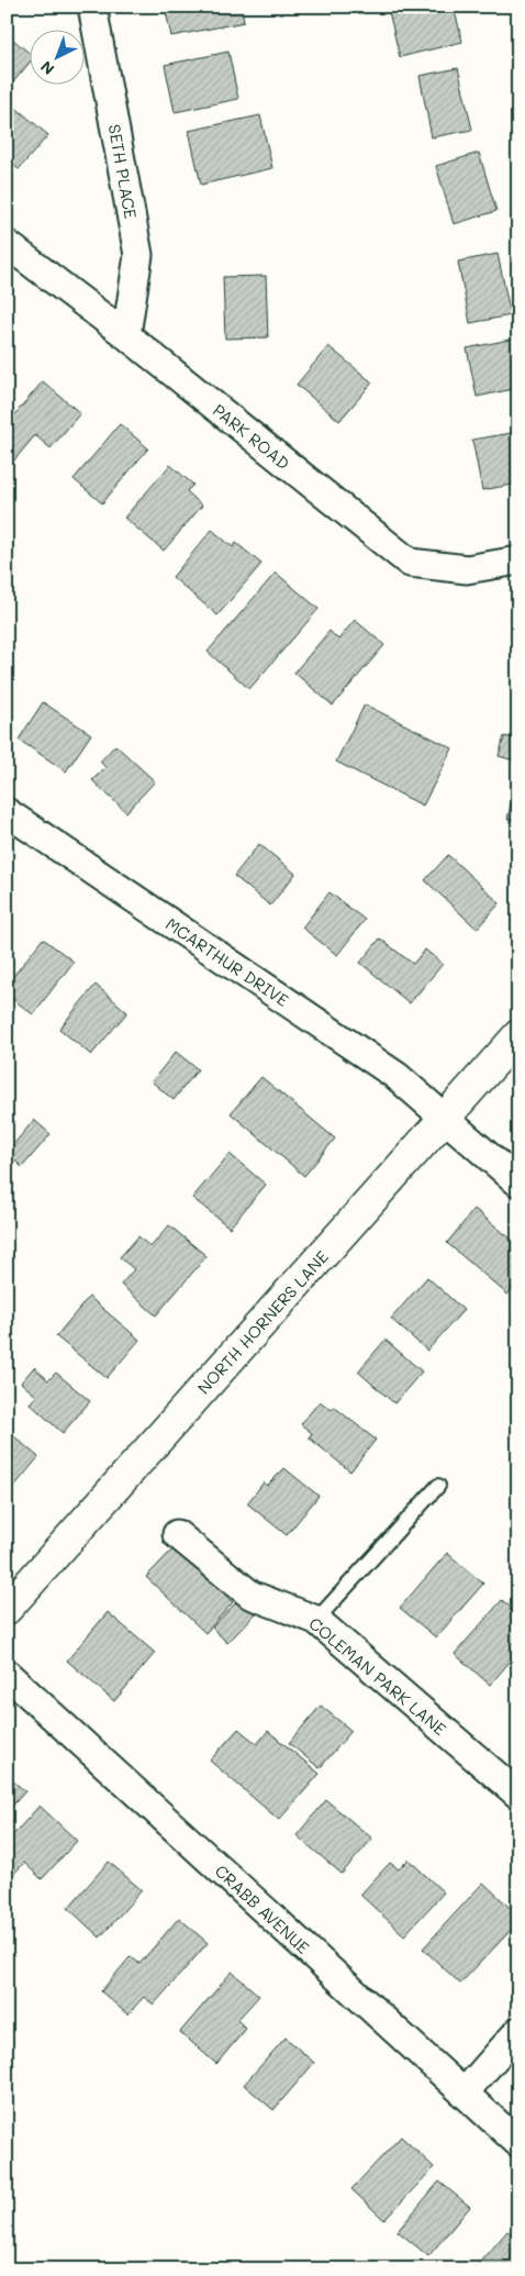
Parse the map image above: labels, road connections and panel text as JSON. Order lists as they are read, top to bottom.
{
  "streets": {
    "street": [
      "SETH PLACE",
      "PARK ROAD",
      "MCARTHUR DRIVE",
      "NORTH HORNERS LANE",
      "COLEMAN PARK LANE",
      "CRABB AVENUE"
    ]
  },
  "crossings": [
    ["SETH PLACE", "PARK ROAD"],
    ["MCARTHUR DRIVE", "NORTH HORNERS LANE"]
  ],
  "north": "bottom left"
}
